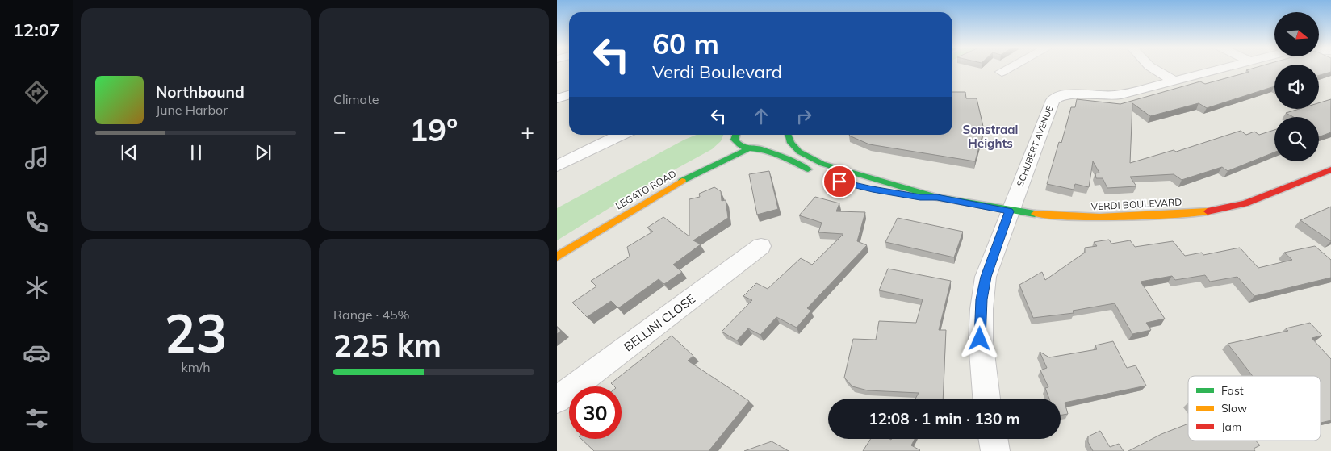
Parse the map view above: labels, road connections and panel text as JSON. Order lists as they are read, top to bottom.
{
  "streets": {
    "street": [
      "SCHUBERT AVENUE",
      "LEGATO ROAD",
      "VERDI BOULEVARD",
      "BELLINI CLOSE"
    ]
  },
  "crossings": [
    ["SCHUBERT AVENUE", "VERDI BOULEVARD"]
  ],
  "districts": ["Sonstraal Heights"],
  "legend": ["Fast", "Slow", "Jam"],
  "north": "right",
  "page": {
    "tabs": "12:07",
    "tile": [
      "Climate",
      ["23", "km/h"],
      ["Range · 45%", "225 km"]
    ],
    "turn": ["60 m", "Verdi Boulevard"],
    "song": ["Northbound", "June Harbor"],
    "heat": ["−", "19°", "+"],
    "limit": "30",
    "trip": "12:08 · 1 min · 130 m"
  }
}
